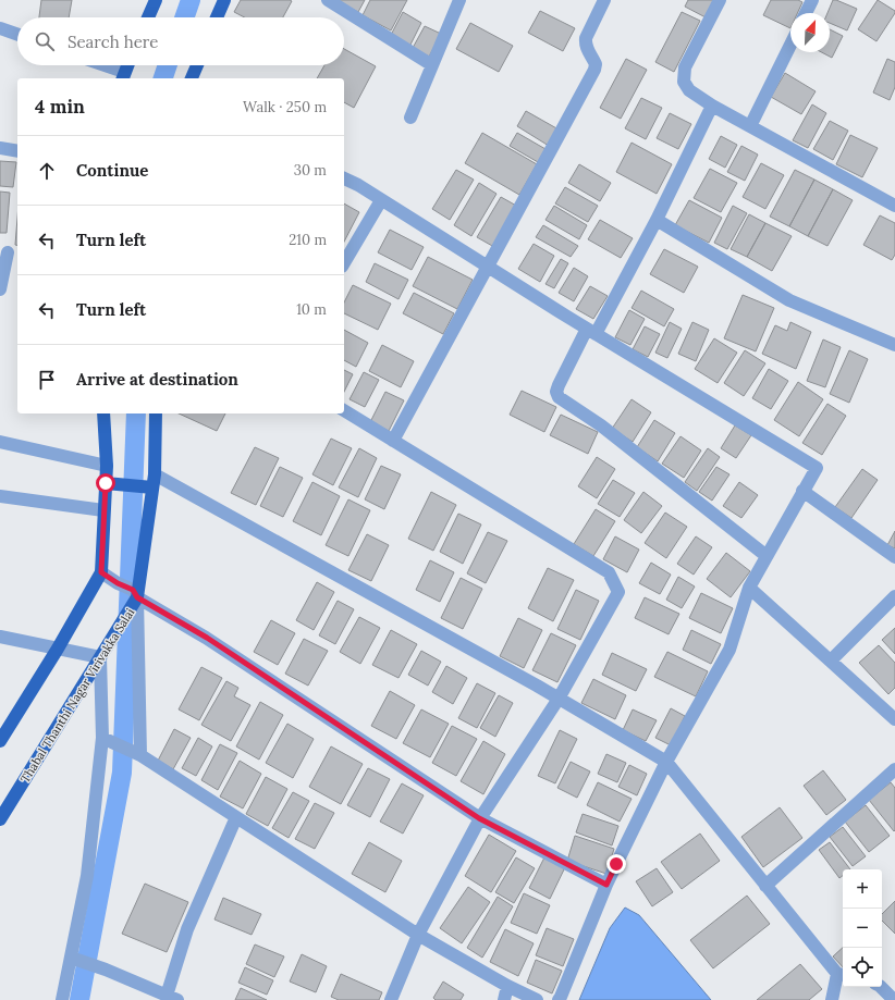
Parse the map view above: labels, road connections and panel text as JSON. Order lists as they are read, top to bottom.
{
  "streets": {
    "main road": ["Thabal Thanthi Nagar Virivakka Salai"]
  },
  "north": "top right",
  "page": {
    "search": "Search here",
    "heading": ["4 min", "Walk · 250 m"],
    "list": [
      ["Continue", "30 m"],
      ["Turn left", "210 m"],
      ["Turn left", "10 m"],
      "Arrive at destination"
    ],
    "map_buttons": ["+", "−"]
  }
}
